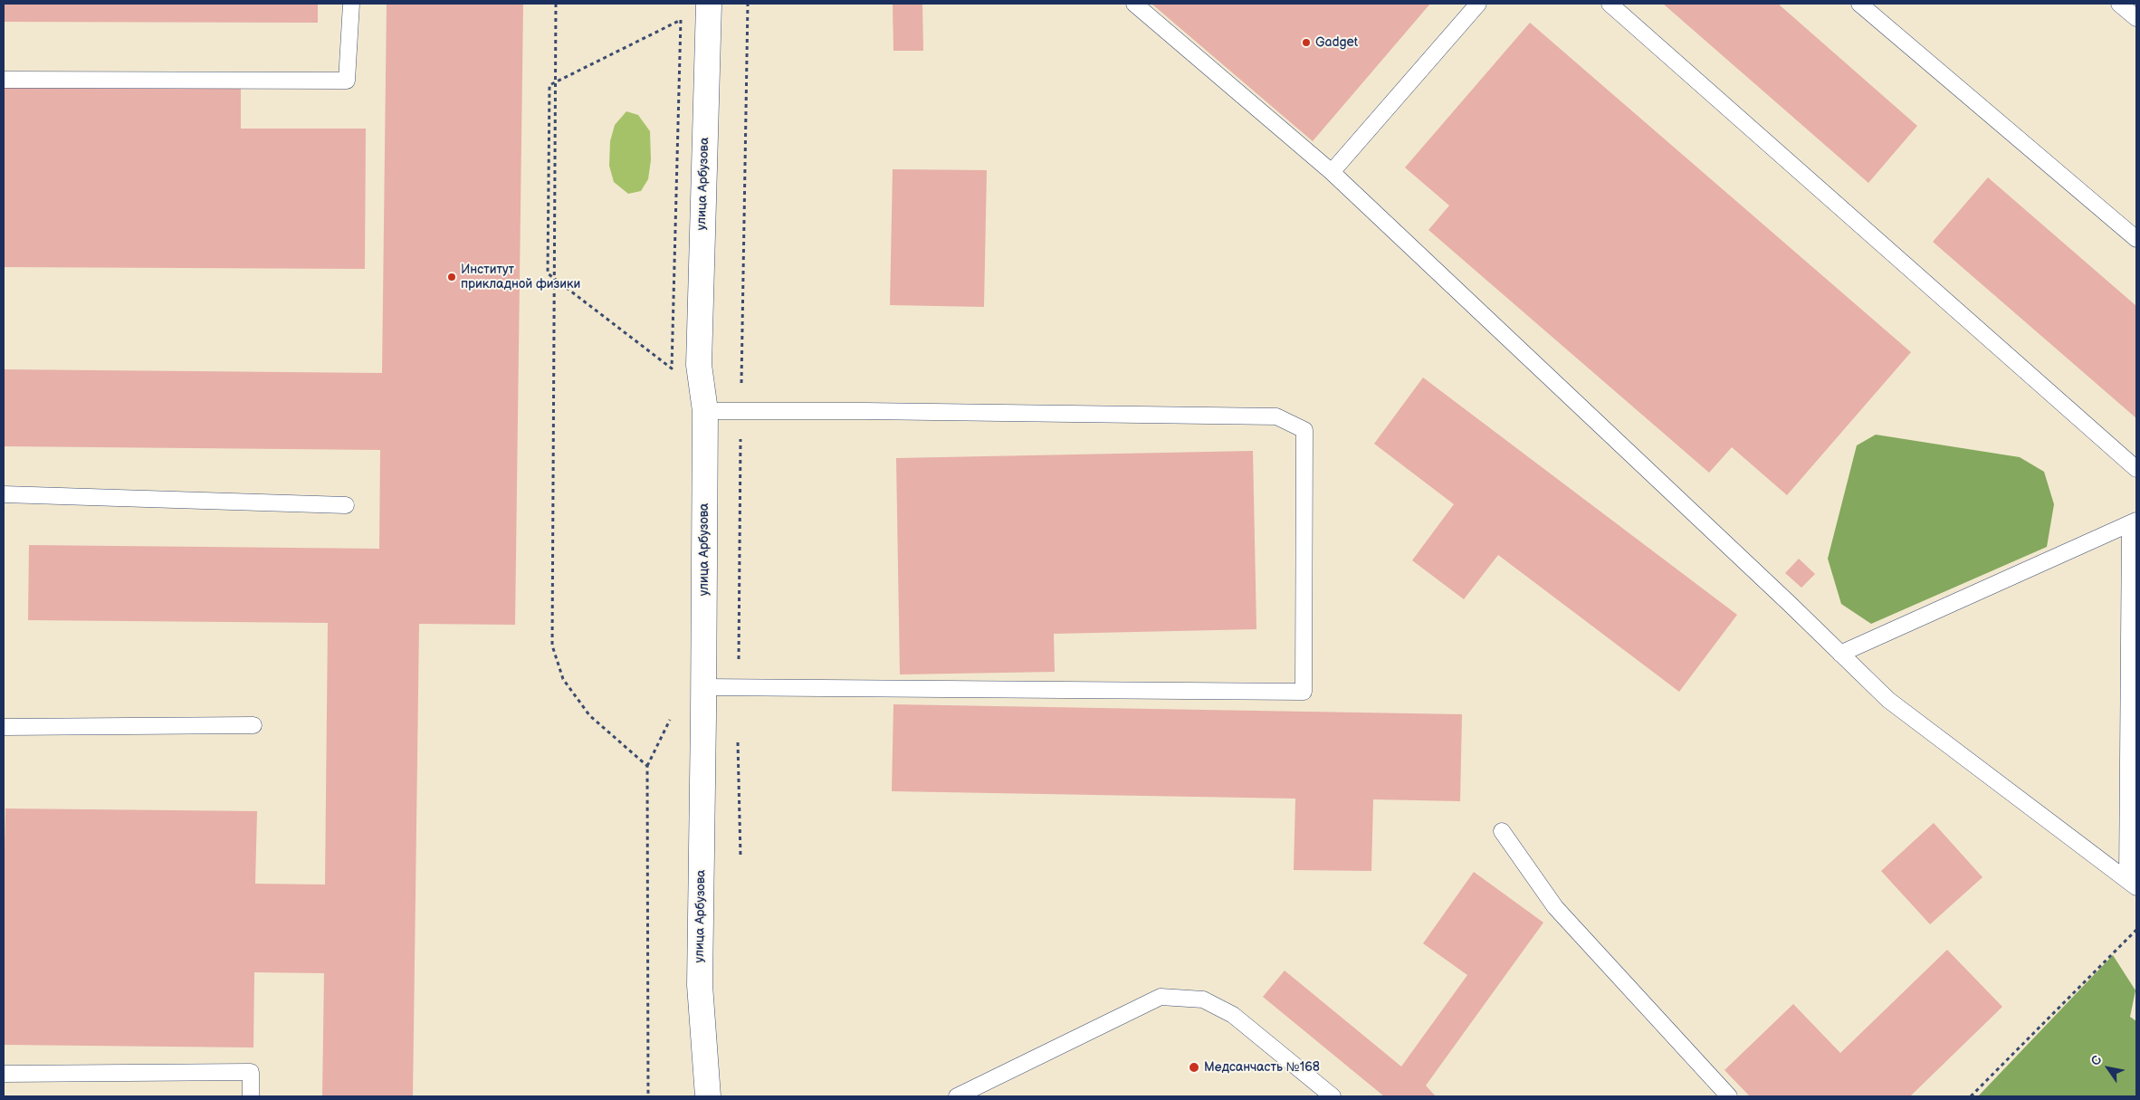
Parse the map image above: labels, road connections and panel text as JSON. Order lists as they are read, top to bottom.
{
  "streets": {
    "street": ["улица Арбузова"]
  },
  "places": ["Gadget", "Институт прикладной физики", "Медсанчасть №168"],
  "north": "top left"
}
